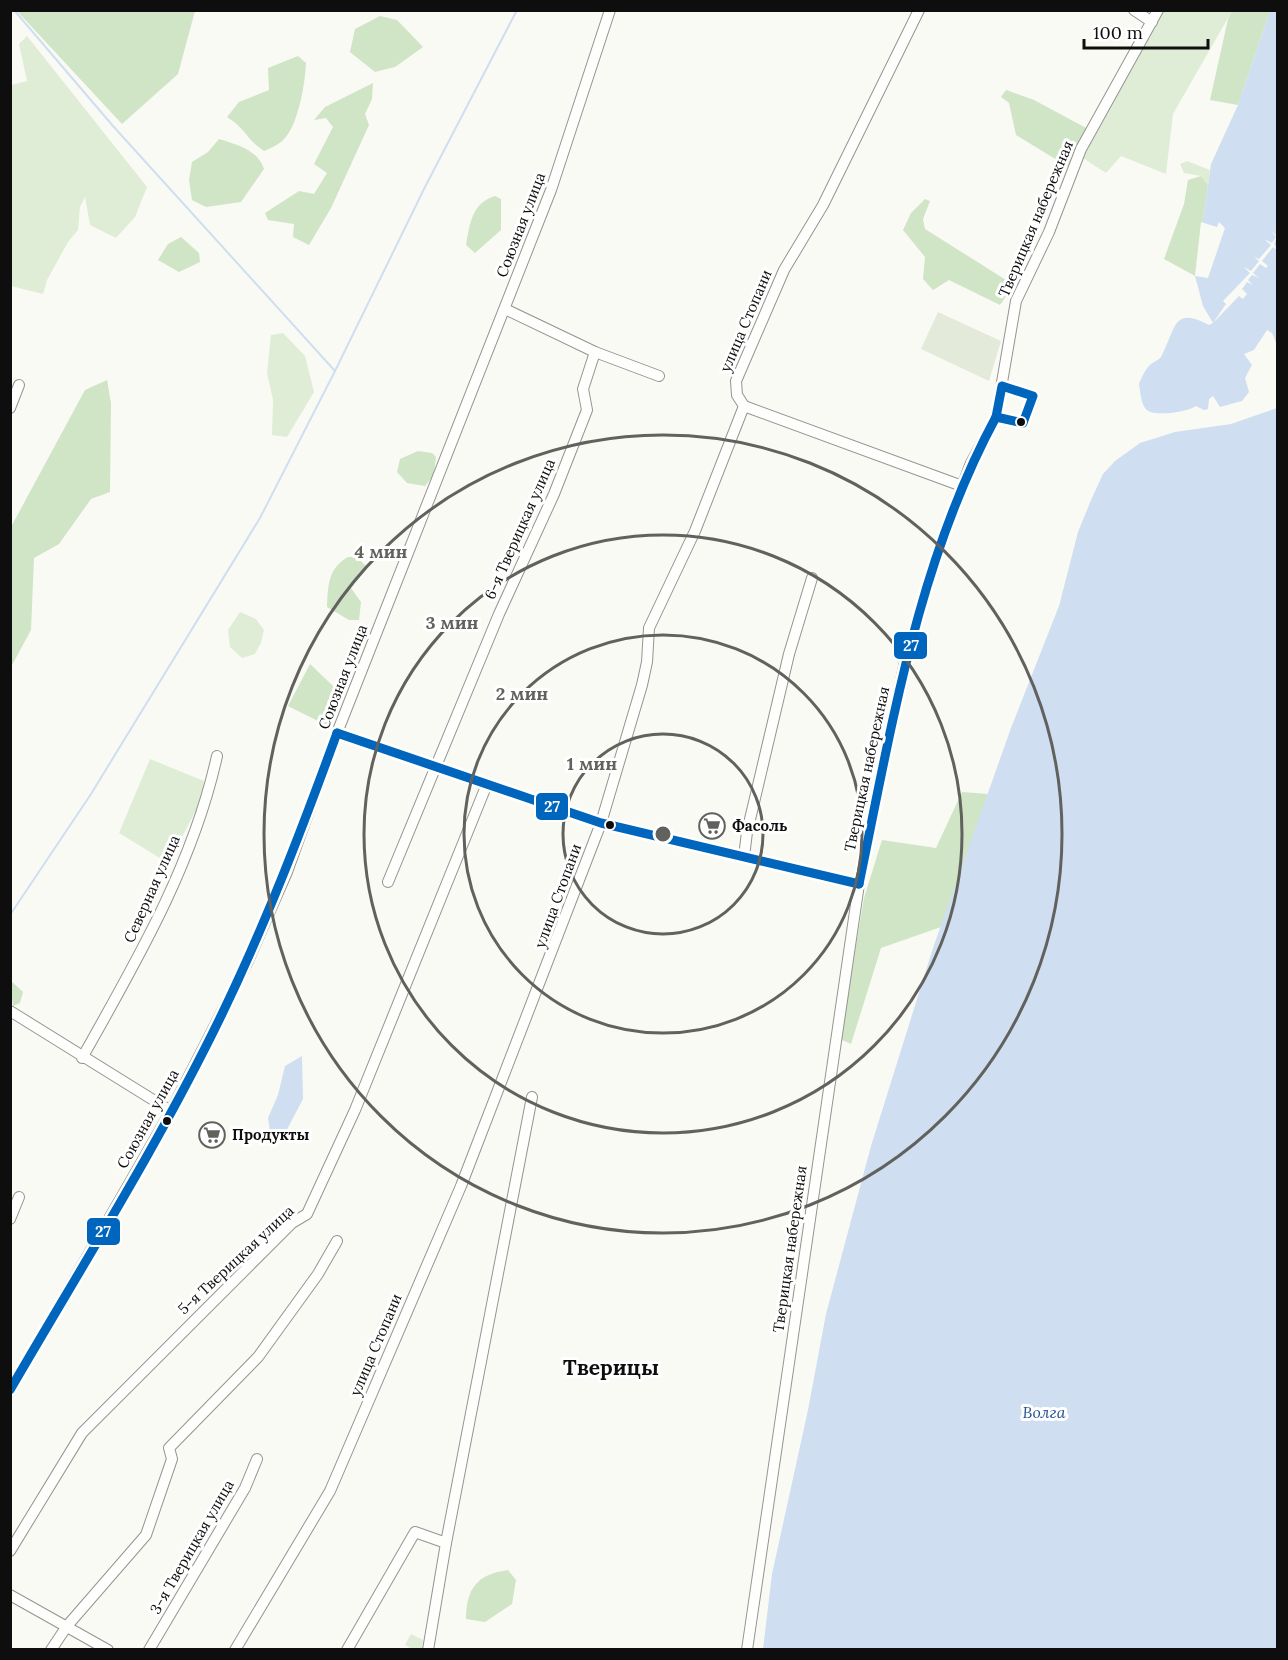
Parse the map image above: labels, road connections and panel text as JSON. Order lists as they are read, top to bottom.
{
  "streets": {
    "street": [
      "Тверицкая набережная",
      "Союзная улица",
      "улица Стопани",
      "6-я Тверицкая улица",
      "Северная улица",
      "5-я Тверицкая улица",
      "3-я Тверицкая улица"
    ]
  },
  "districts": ["Тверицы"],
  "water": ["Волга"],
  "places": {
    "supermarket": ["Фасоль", "Продукты"]
  },
  "lines": ["transit line 27"],
  "scale_bar": "100 m",
  "rings": [
    "4 мин",
    "3 мин",
    "2 мин",
    "1 мин"
  ]
}
